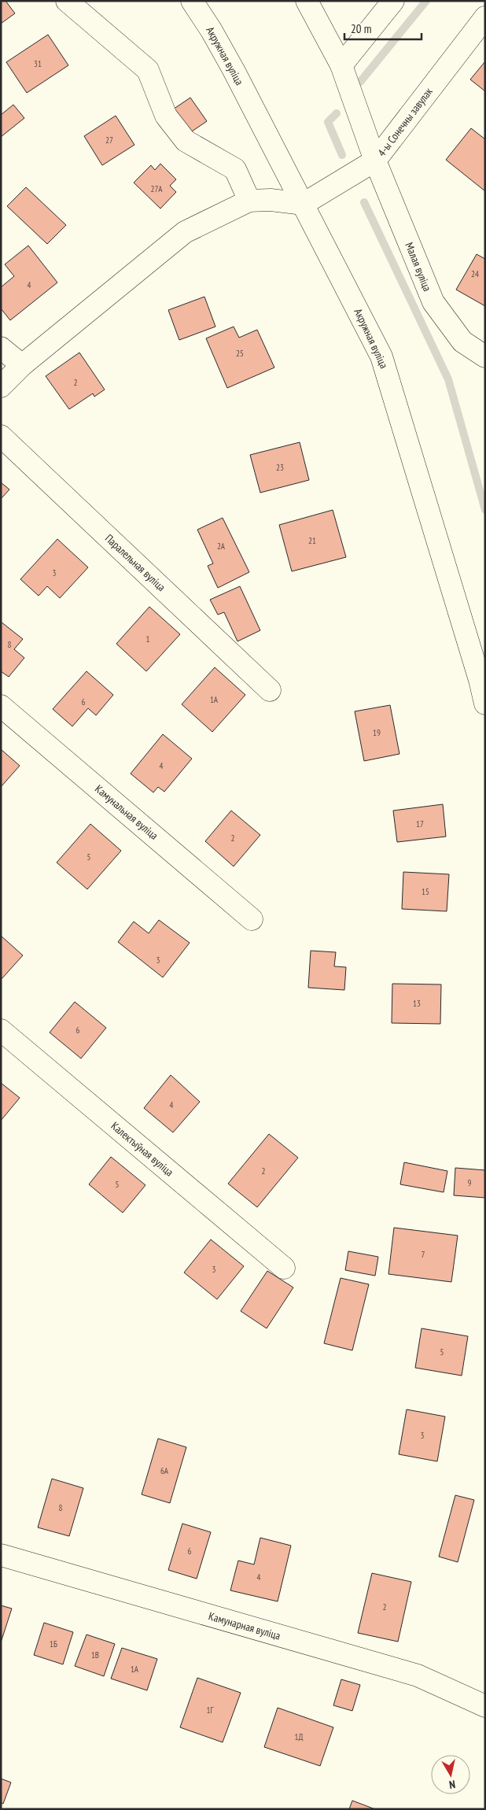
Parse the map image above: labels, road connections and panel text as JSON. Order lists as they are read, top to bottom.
{
  "streets": {
    "street": [
      "Акружная вуліца",
      "4-ы Сонечны завулак",
      "Малая вуліца",
      "Паралельная вуліца",
      "Камунальная вуліца",
      "Калектыўная вуліца",
      "Камунарная вуліца"
    ]
  },
  "crossings": [
    ["Акружная вуліца", "4-ы Сонечны завулак"],
    ["4-ы Сонечны завулак", "Малая вуліца"]
  ],
  "house_numbers": [
    "31",
    "27",
    "27А",
    "24",
    "4",
    "25",
    "2",
    "23",
    "21",
    "2А",
    "3",
    "1",
    "8",
    "1А",
    "6",
    "19",
    "4",
    "17",
    "2",
    "5",
    "15",
    "3",
    "13",
    "6",
    "4",
    "2",
    "9",
    "5",
    "7",
    "3",
    "5",
    "3",
    "6А",
    "8",
    "6",
    "4",
    "2",
    "1Б",
    "1В",
    "1А",
    "1Г",
    "1Д"
  ],
  "scale_bar": "20 m",
  "north": "bottom"
}
